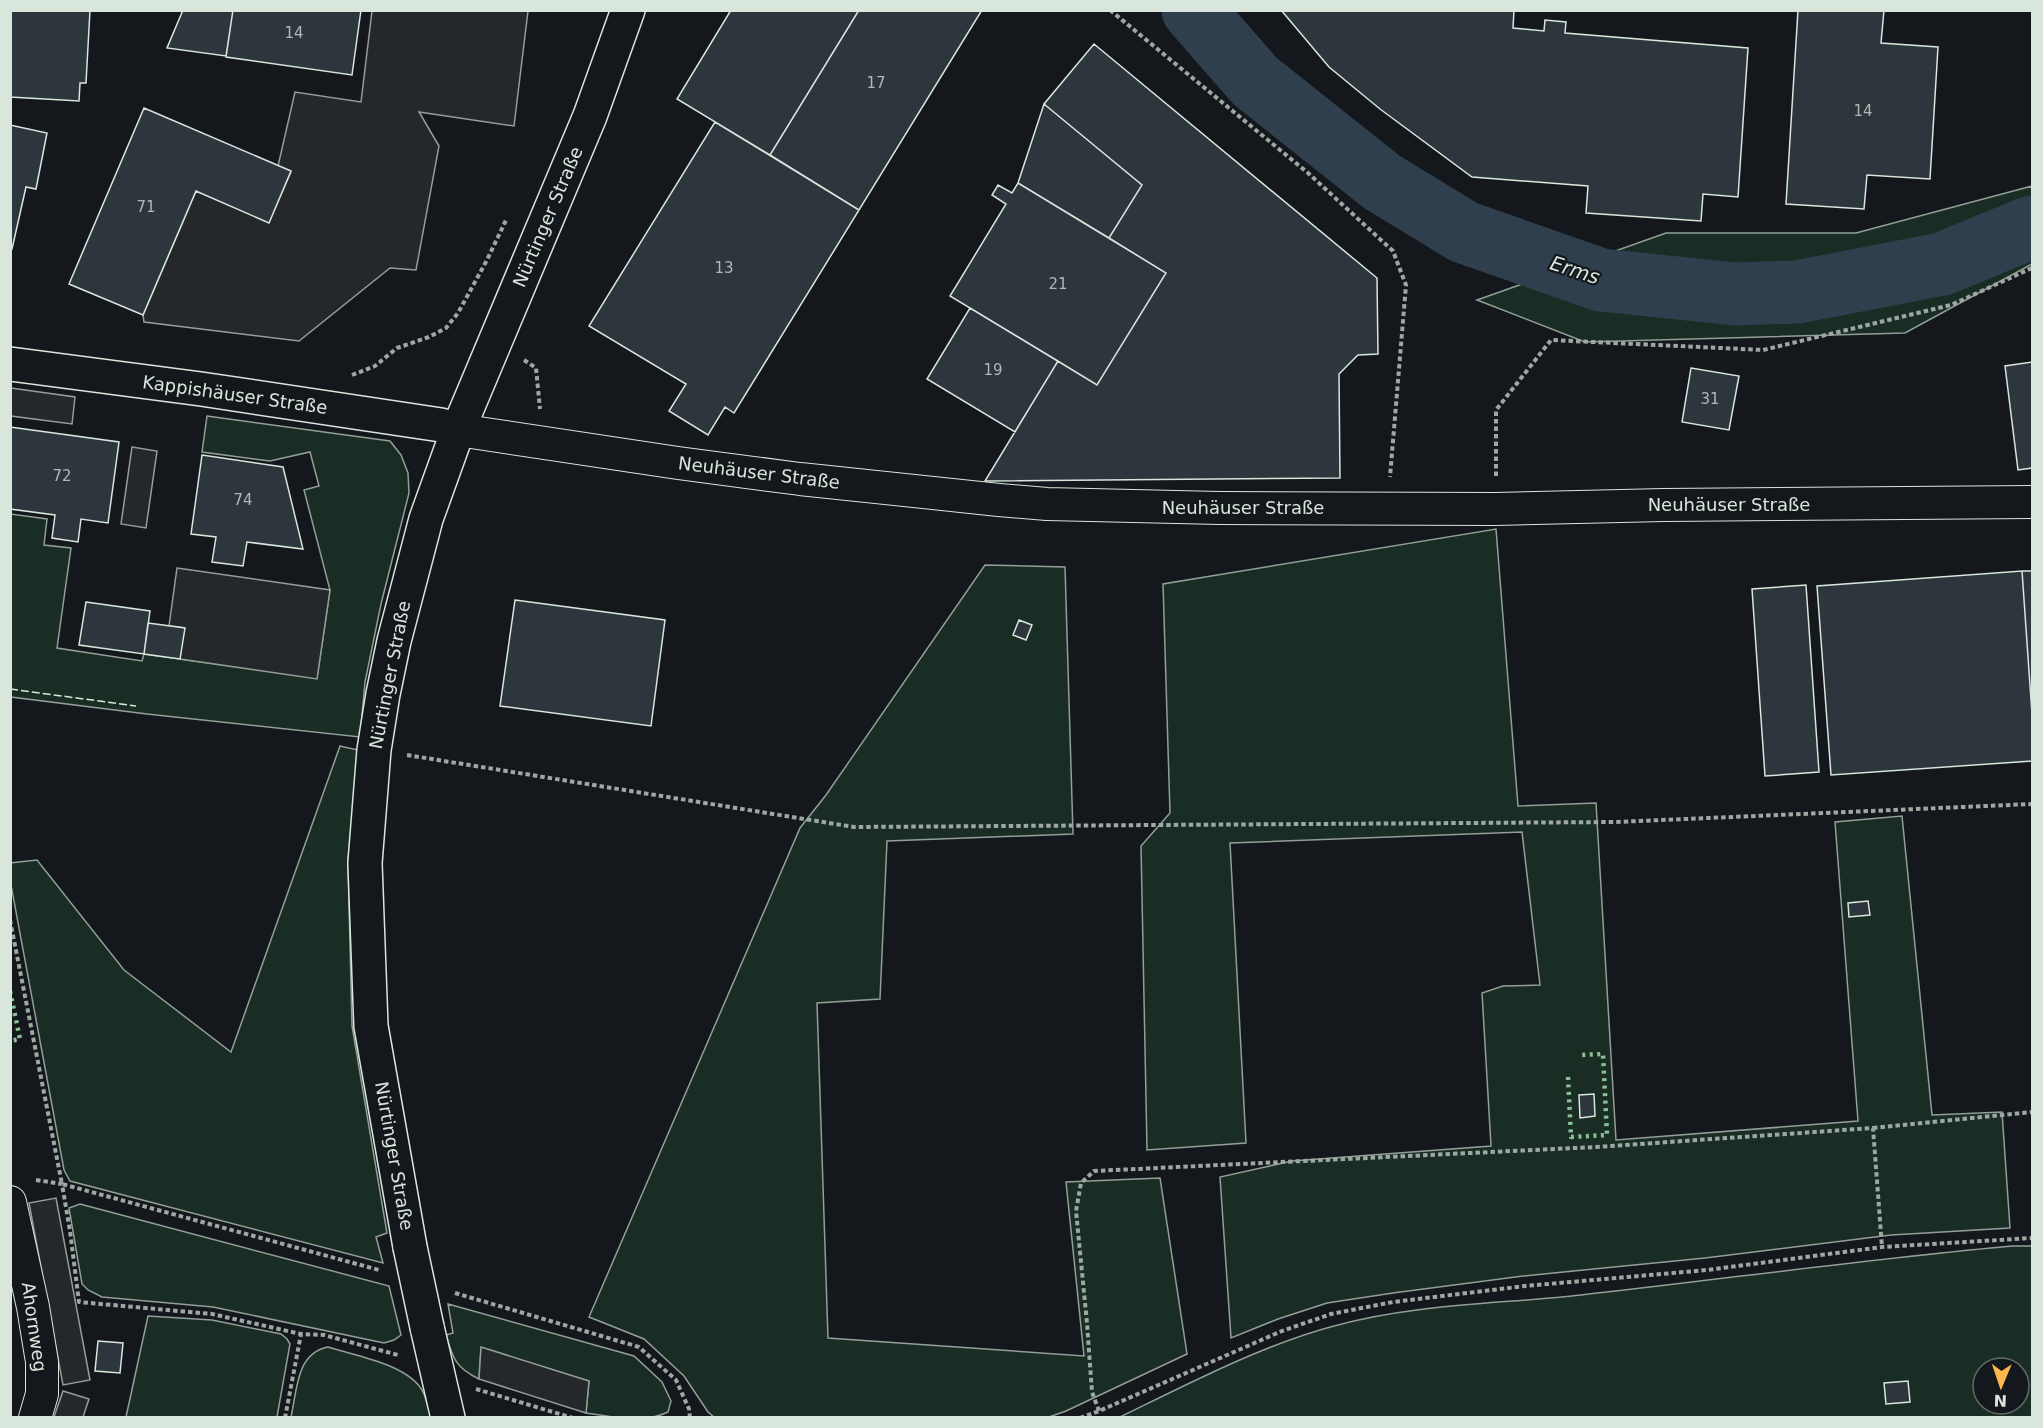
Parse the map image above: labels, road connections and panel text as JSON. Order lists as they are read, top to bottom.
{
  "streets": {
    "street": [
      "Nürtinger Straße",
      "Kappishäuser Straße",
      "Neuhäuser Straße",
      "Ahornweg"
    ]
  },
  "crossings": [
    ["Nürtinger Straße", "Kappishäuser Straße"],
    ["Nürtinger Straße", "Neuhäuser Straße"],
    ["Kappishäuser Straße", "Neuhäuser Straße"]
  ],
  "water": ["Erms"],
  "house_numbers": [
    "14",
    "17",
    "14",
    "71",
    "13",
    "21",
    "19",
    "31",
    "72",
    "74"
  ],
  "north": "bottom"
}
